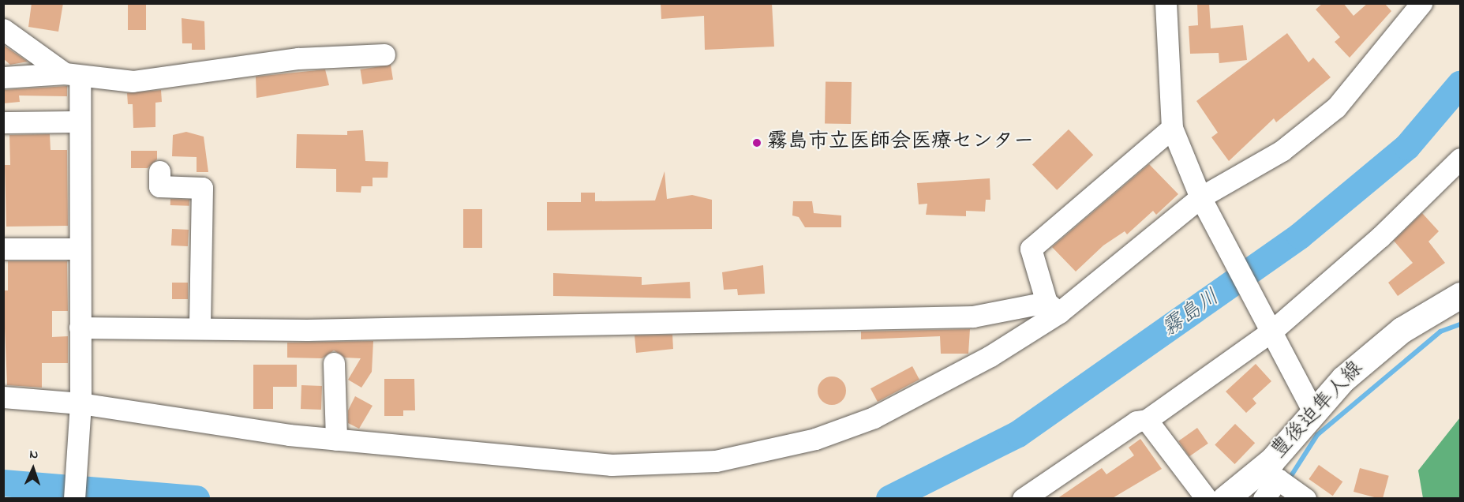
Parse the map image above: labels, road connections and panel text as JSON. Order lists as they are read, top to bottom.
{
  "streets": {
    "main road": ["豊後迫隼人線"]
  },
  "water": ["霧島川"],
  "places": ["霧島市立医師会医療センター"],
  "north": "top"
}
